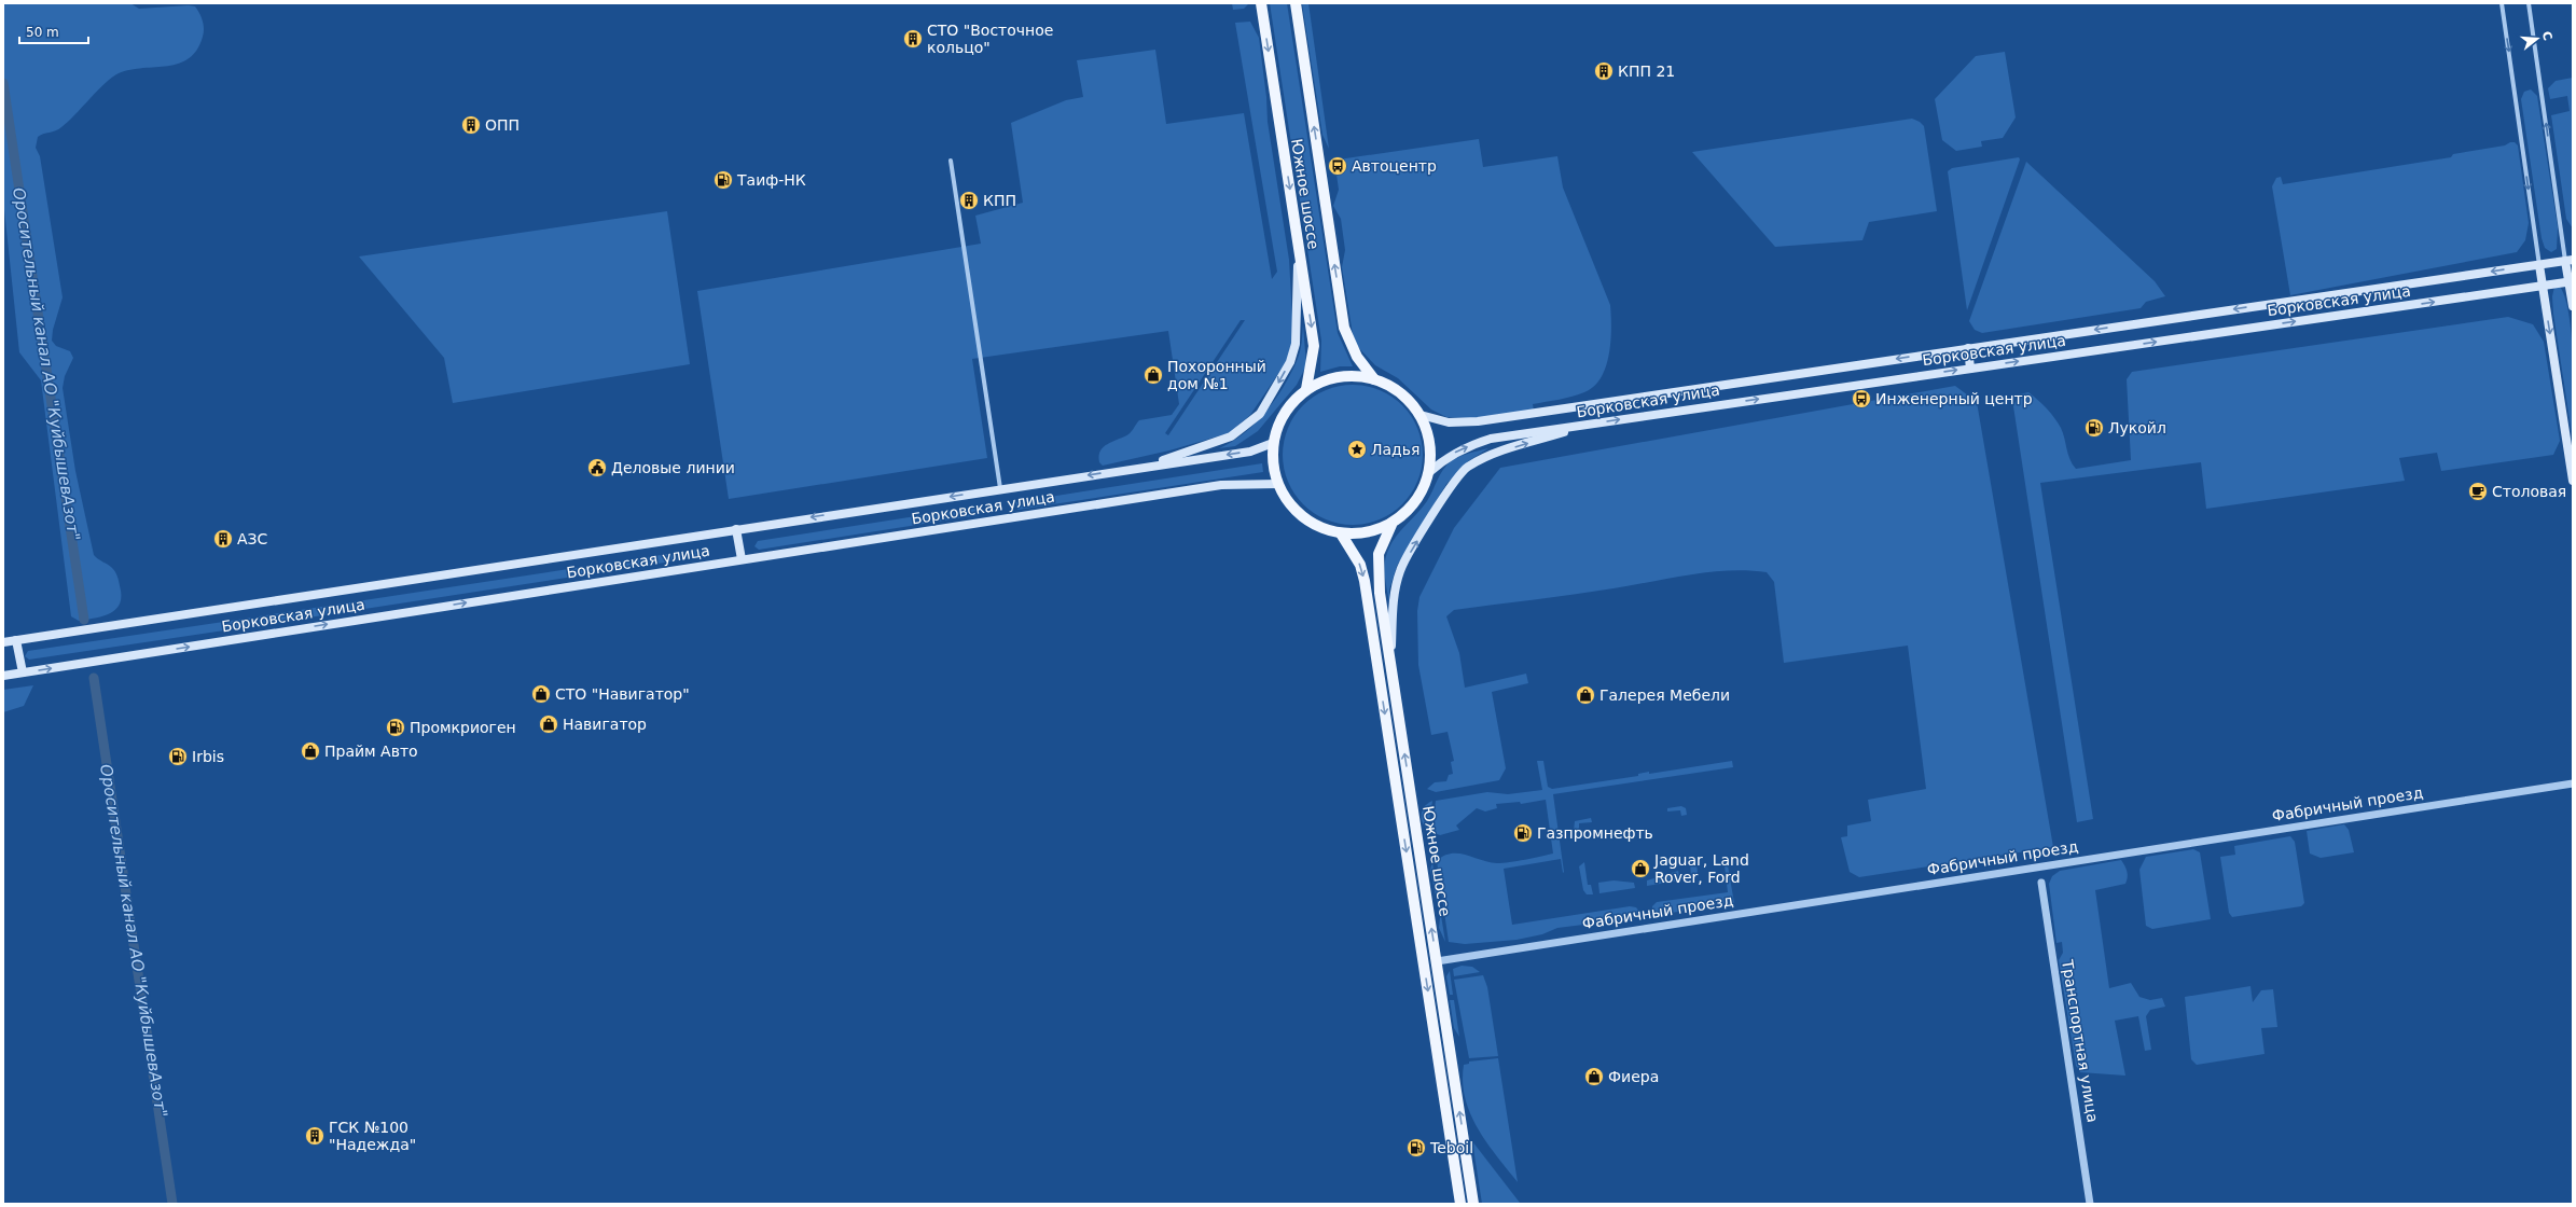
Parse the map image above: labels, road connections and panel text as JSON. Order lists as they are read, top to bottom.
{
  "streets": {
    "main road": ["Южное шоссе", "Борковская улица"],
    "street": ["Фабричный проезд", "Транспортная улица"]
  },
  "crossings": [
    ["Южное шоссе", "Фабричный проезд"]
  ],
  "water": ["Оросительный канал АО \"КуйбышевАзот\""],
  "places": {
    "building": [
      "СТО \"Восточное кольцо\"",
      "КПП 21",
      "ОПП",
      "КПП",
      "АЗС",
      "ГСК №100 \"Надежда\""
    ],
    "bus stop": ["Автоцентр", "Инженерный центр"],
    "fuel station": [
      "Таиф-НК",
      "Лукойл",
      "Промкриоген",
      "Irbis",
      "Газпромнефть",
      "Teboil"
    ],
    "shop": [
      "Похоронный дом №1",
      "СТО \"Навигатор\"",
      "Галерея Мебели",
      "Навигатор",
      "Прайм Авто",
      "Jaguar, Land Rover, Ford",
      "Фиера"
    ],
    "place": ["Ладья"],
    "public building": ["Деловые линии"],
    "cafe": ["Столовая"]
  },
  "scale_bar": "50 m",
  "north": "right"
}
